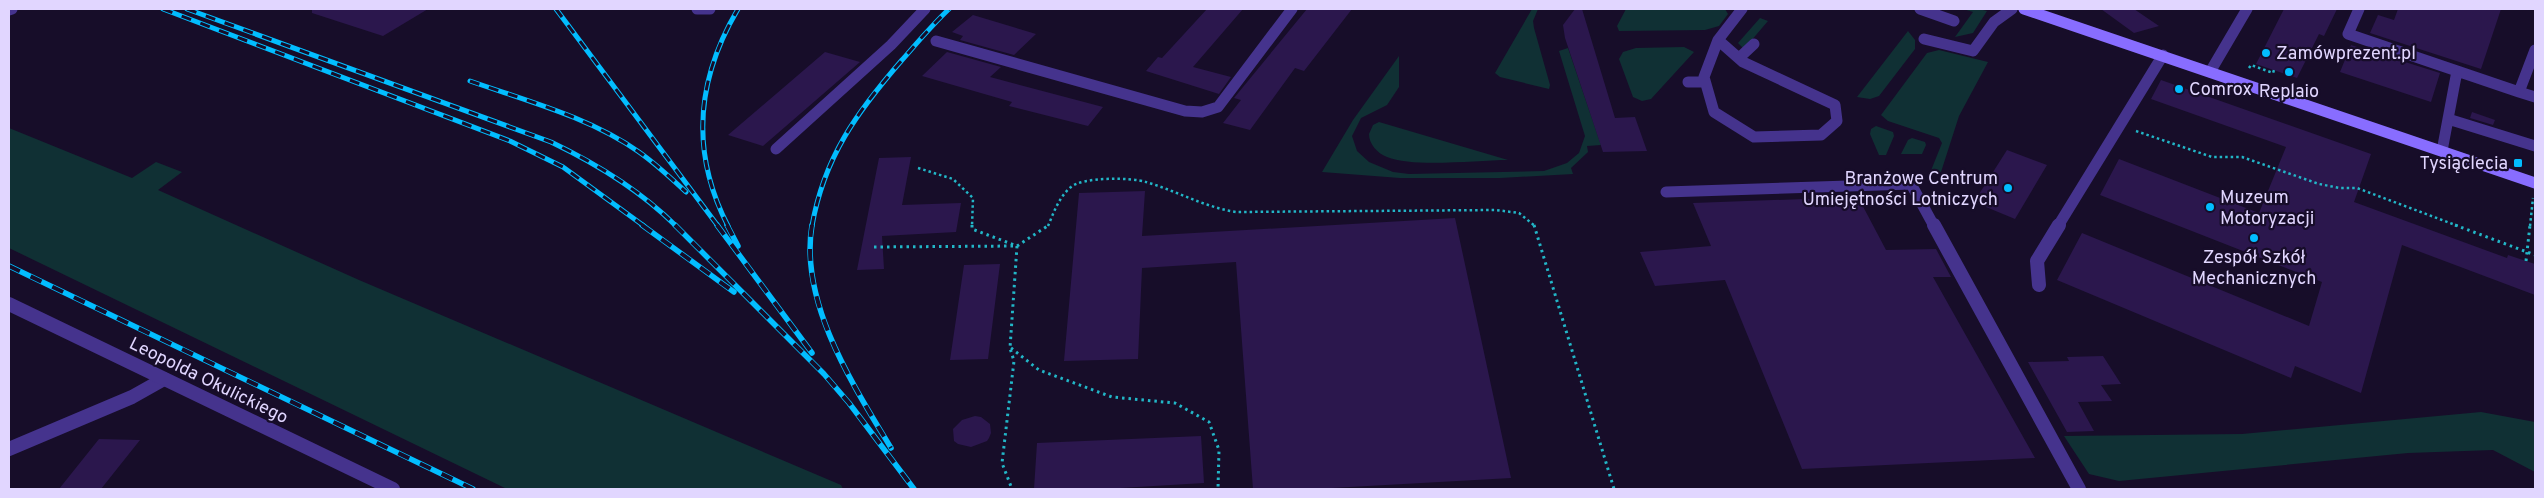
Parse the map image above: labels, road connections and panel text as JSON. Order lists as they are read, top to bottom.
{
  "streets": {
    "street": ["Leopolda Okulickiego"]
  },
  "places": {
    "other": [
      "Zamówprezent.pl",
      "Replaio",
      "Comrox",
      "Branżowe Centrum Umiejętności Lotniczych",
      "Muzeum Motoryzacji",
      "Zespół Szkół Mechanicznych"
    ],
    "transit": ["Tysiąclecia"]
  }
}
